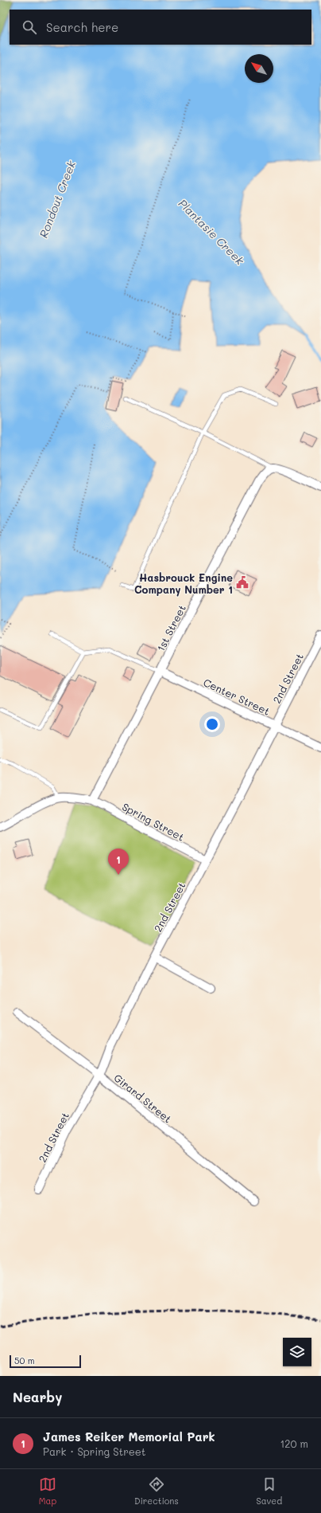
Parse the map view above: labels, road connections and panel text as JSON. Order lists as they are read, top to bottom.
{
  "streets": {
    "street": [
      "1st Street",
      "2nd Street",
      "Center Street",
      "Spring Street",
      "Girard Street"
    ]
  },
  "crossings": [
    ["1st Street", "Center Street"],
    ["1st Street", "Spring Street"],
    ["2nd Street", "Center Street"],
    ["2nd Street", "Spring Street"],
    ["2nd Street", "Girard Street"]
  ],
  "water": ["Rondout Creek", "Plantasie Creek"],
  "places": {
    "public building": ["Hasbrouck Engine Company Number 1"]
  },
  "scale_bar": "50 m",
  "north": "top left",
  "page": {
    "search": "Search here",
    "pins": "1",
    "scale": "50 m",
    "heading": "Nearby",
    "list": [
      {
        "mark": "1",
        "name": "James Reiker Memorial Park",
        "note": "Park · Spring Street",
        "value": "120 m"
      }
    ],
    "nav": ["Map", "Directions", "Saved"]
  }
}
